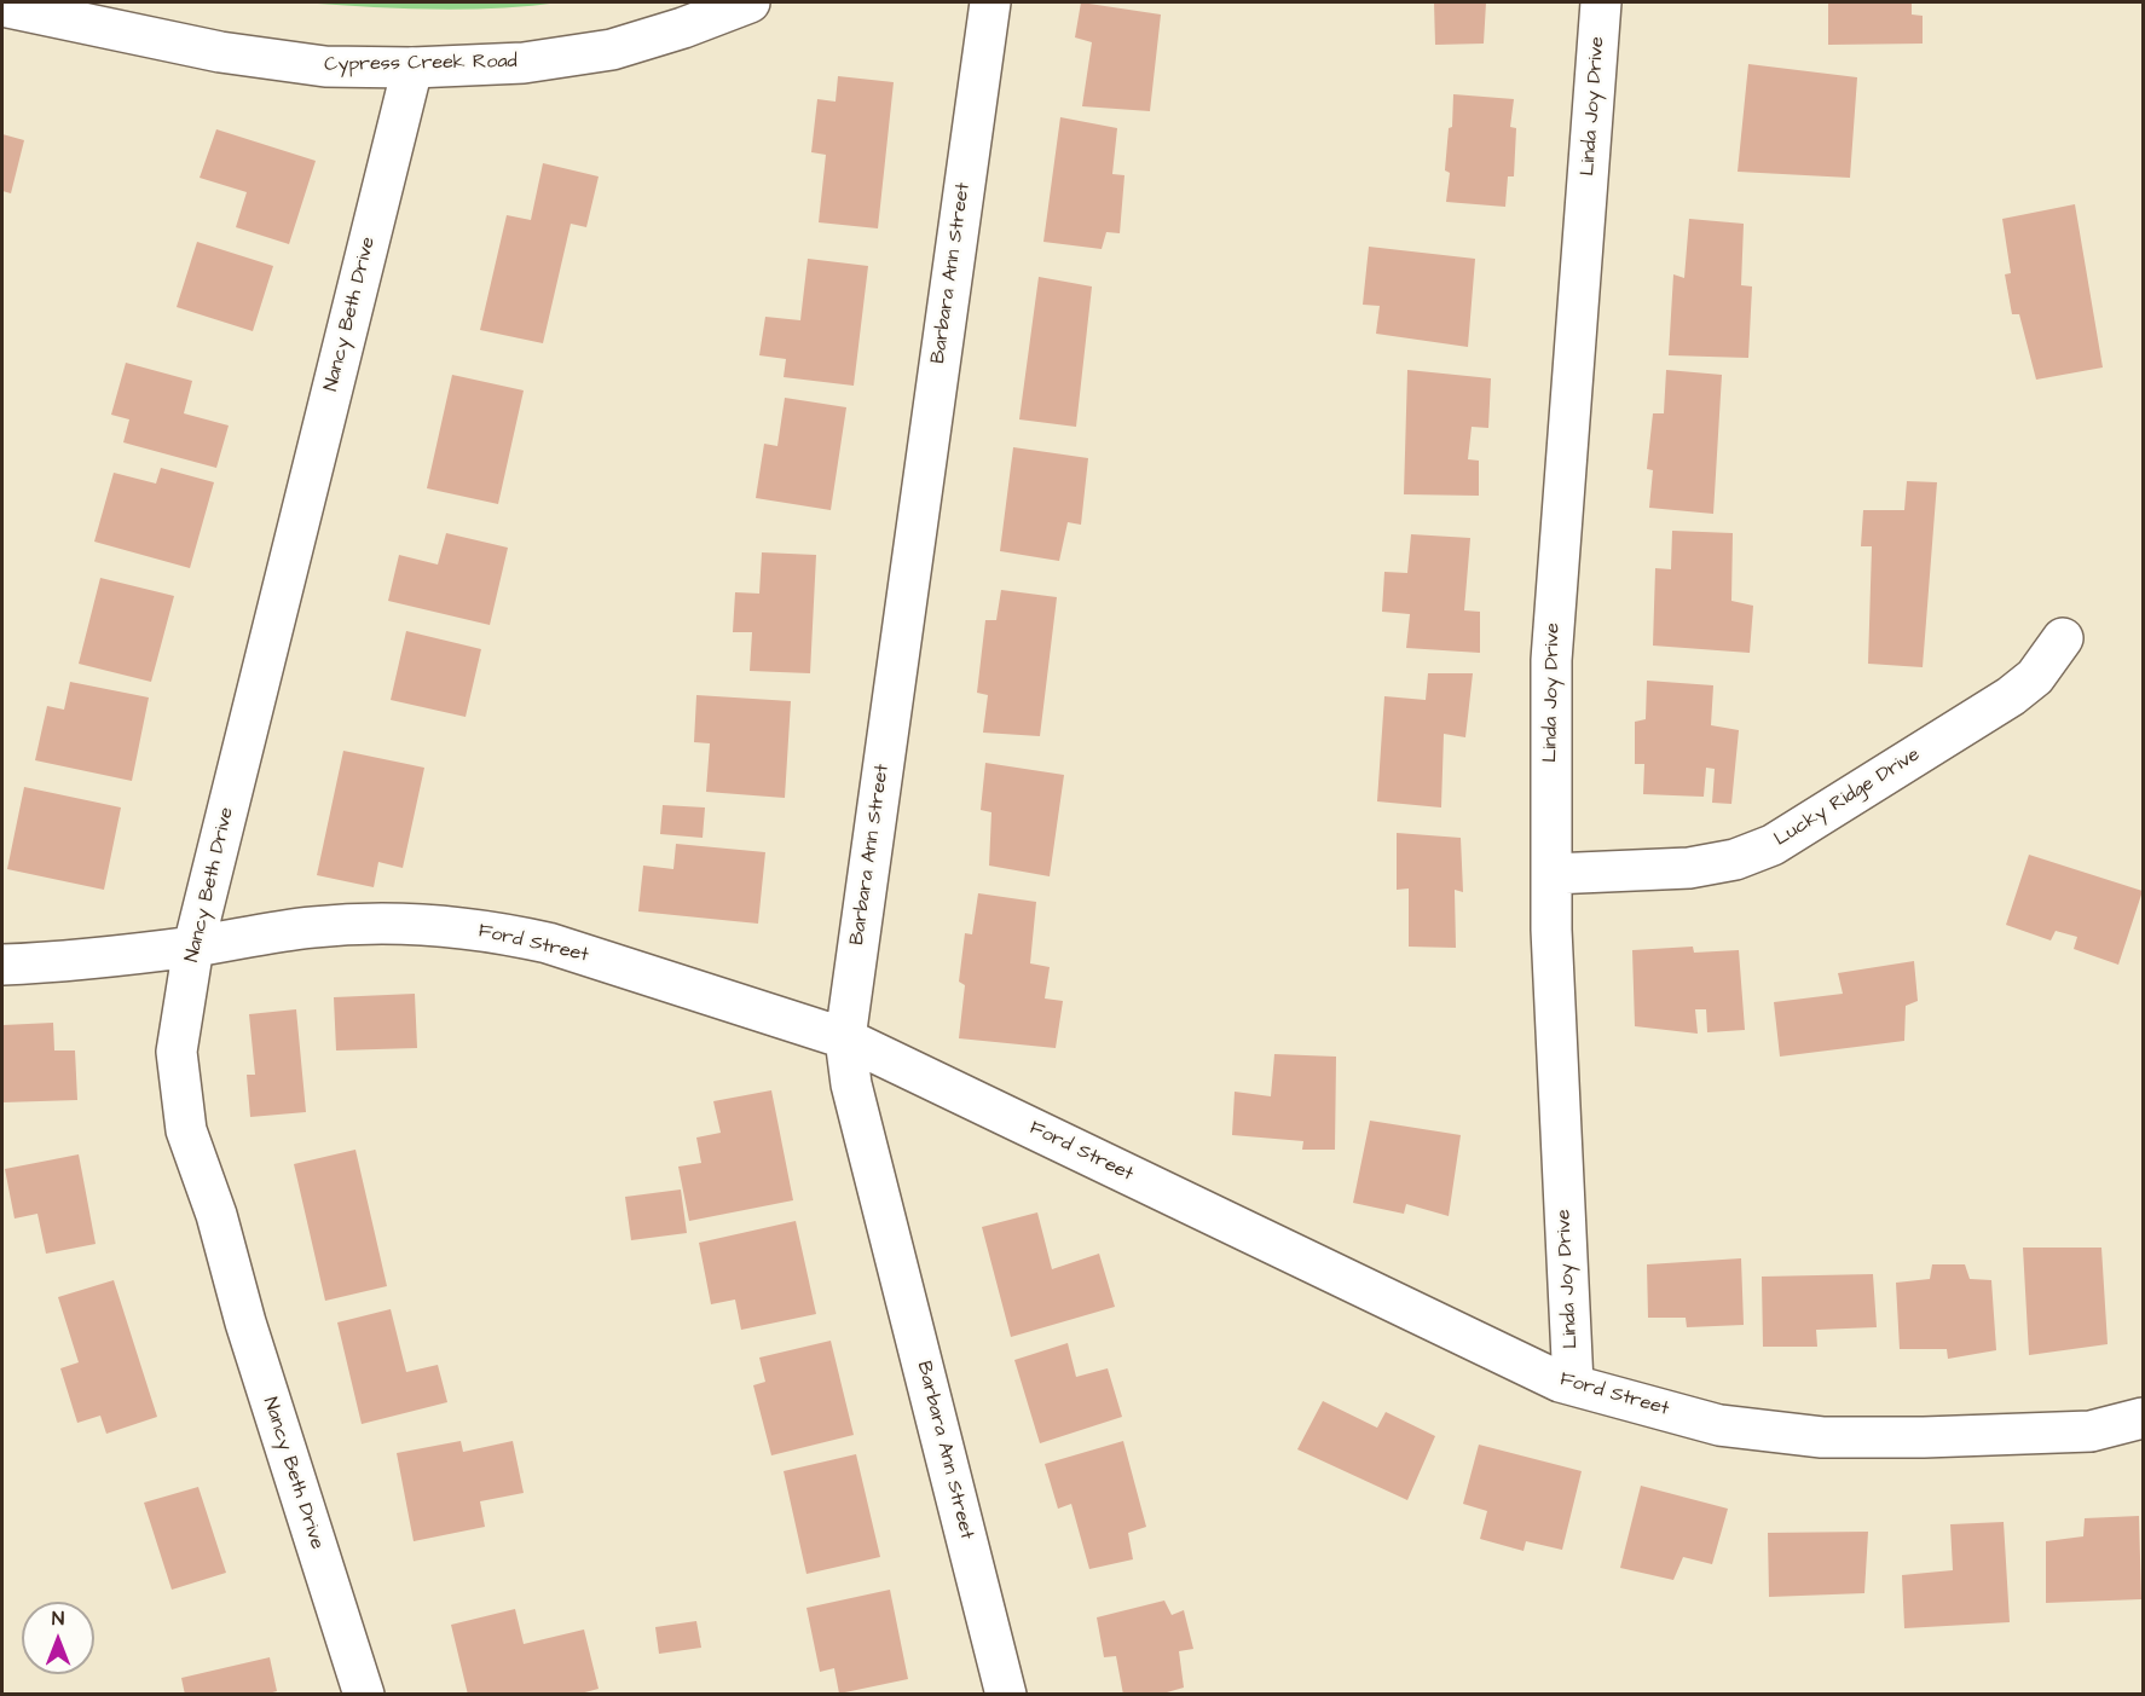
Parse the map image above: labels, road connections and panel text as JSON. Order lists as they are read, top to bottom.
{
  "streets": {
    "street": [
      "Cypress Creek Road",
      "Linda Joy Drive",
      "Barbara Ann Street",
      "Nancy Beth Drive",
      "Lucky Ridge Drive",
      "Ford Street"
    ]
  },
  "crossings": [
    ["Cypress Creek Road", "Nancy Beth Drive"],
    ["Linda Joy Drive", "Lucky Ridge Drive"],
    ["Linda Joy Drive", "Ford Street"],
    ["Barbara Ann Street", "Ford Street"],
    ["Nancy Beth Drive", "Ford Street"]
  ],
  "north": "top"
}
